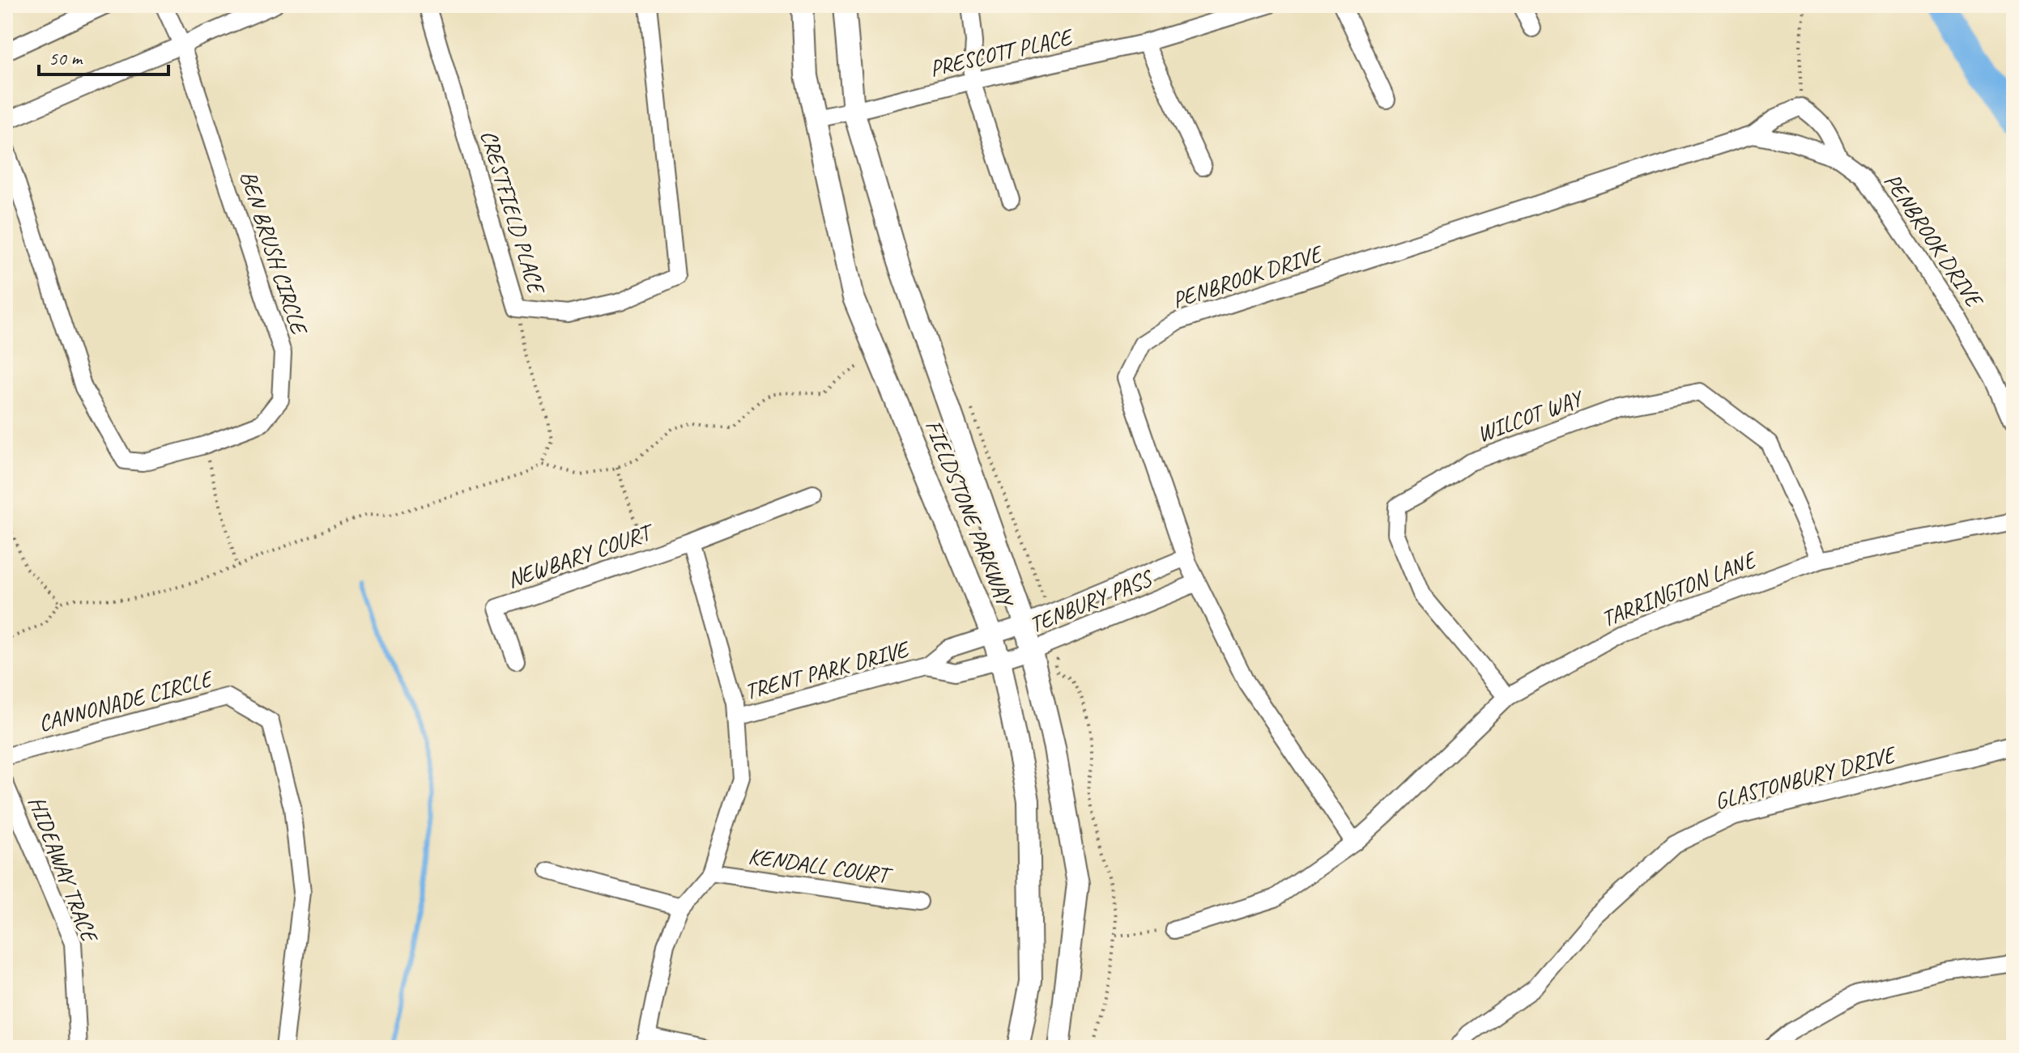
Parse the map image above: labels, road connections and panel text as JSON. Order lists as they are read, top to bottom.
{
  "streets": {
    "street": [
      "PRESCOTT PLACE",
      "CRESTFIELD PLACE",
      "PENBROOK DRIVE",
      "BEN BRUSH CIRCLE",
      "WILCOT WAY",
      "FIELDSTONE PARKWAY",
      "NEWBARY COURT",
      "TARRINGTON LANE",
      "TENBURY PASS",
      "TRENT PARK DRIVE",
      "CANNONADE CIRCLE",
      "GLASTONBURY DRIVE",
      "KENDALL COURT",
      "HIDEAWAY TRACE"
    ]
  },
  "crossings": [
    ["PRESCOTT PLACE", "FIELDSTONE PARKWAY"],
    ["PENBROOK DRIVE", "TARRINGTON LANE"],
    ["PENBROOK DRIVE", "TENBURY PASS"],
    ["WILCOT WAY", "TARRINGTON LANE"],
    ["FIELDSTONE PARKWAY", "TENBURY PASS"],
    ["FIELDSTONE PARKWAY", "TRENT PARK DRIVE"],
    ["TENBURY PASS", "TRENT PARK DRIVE"]
  ],
  "scale_bar": "50 m"
}
